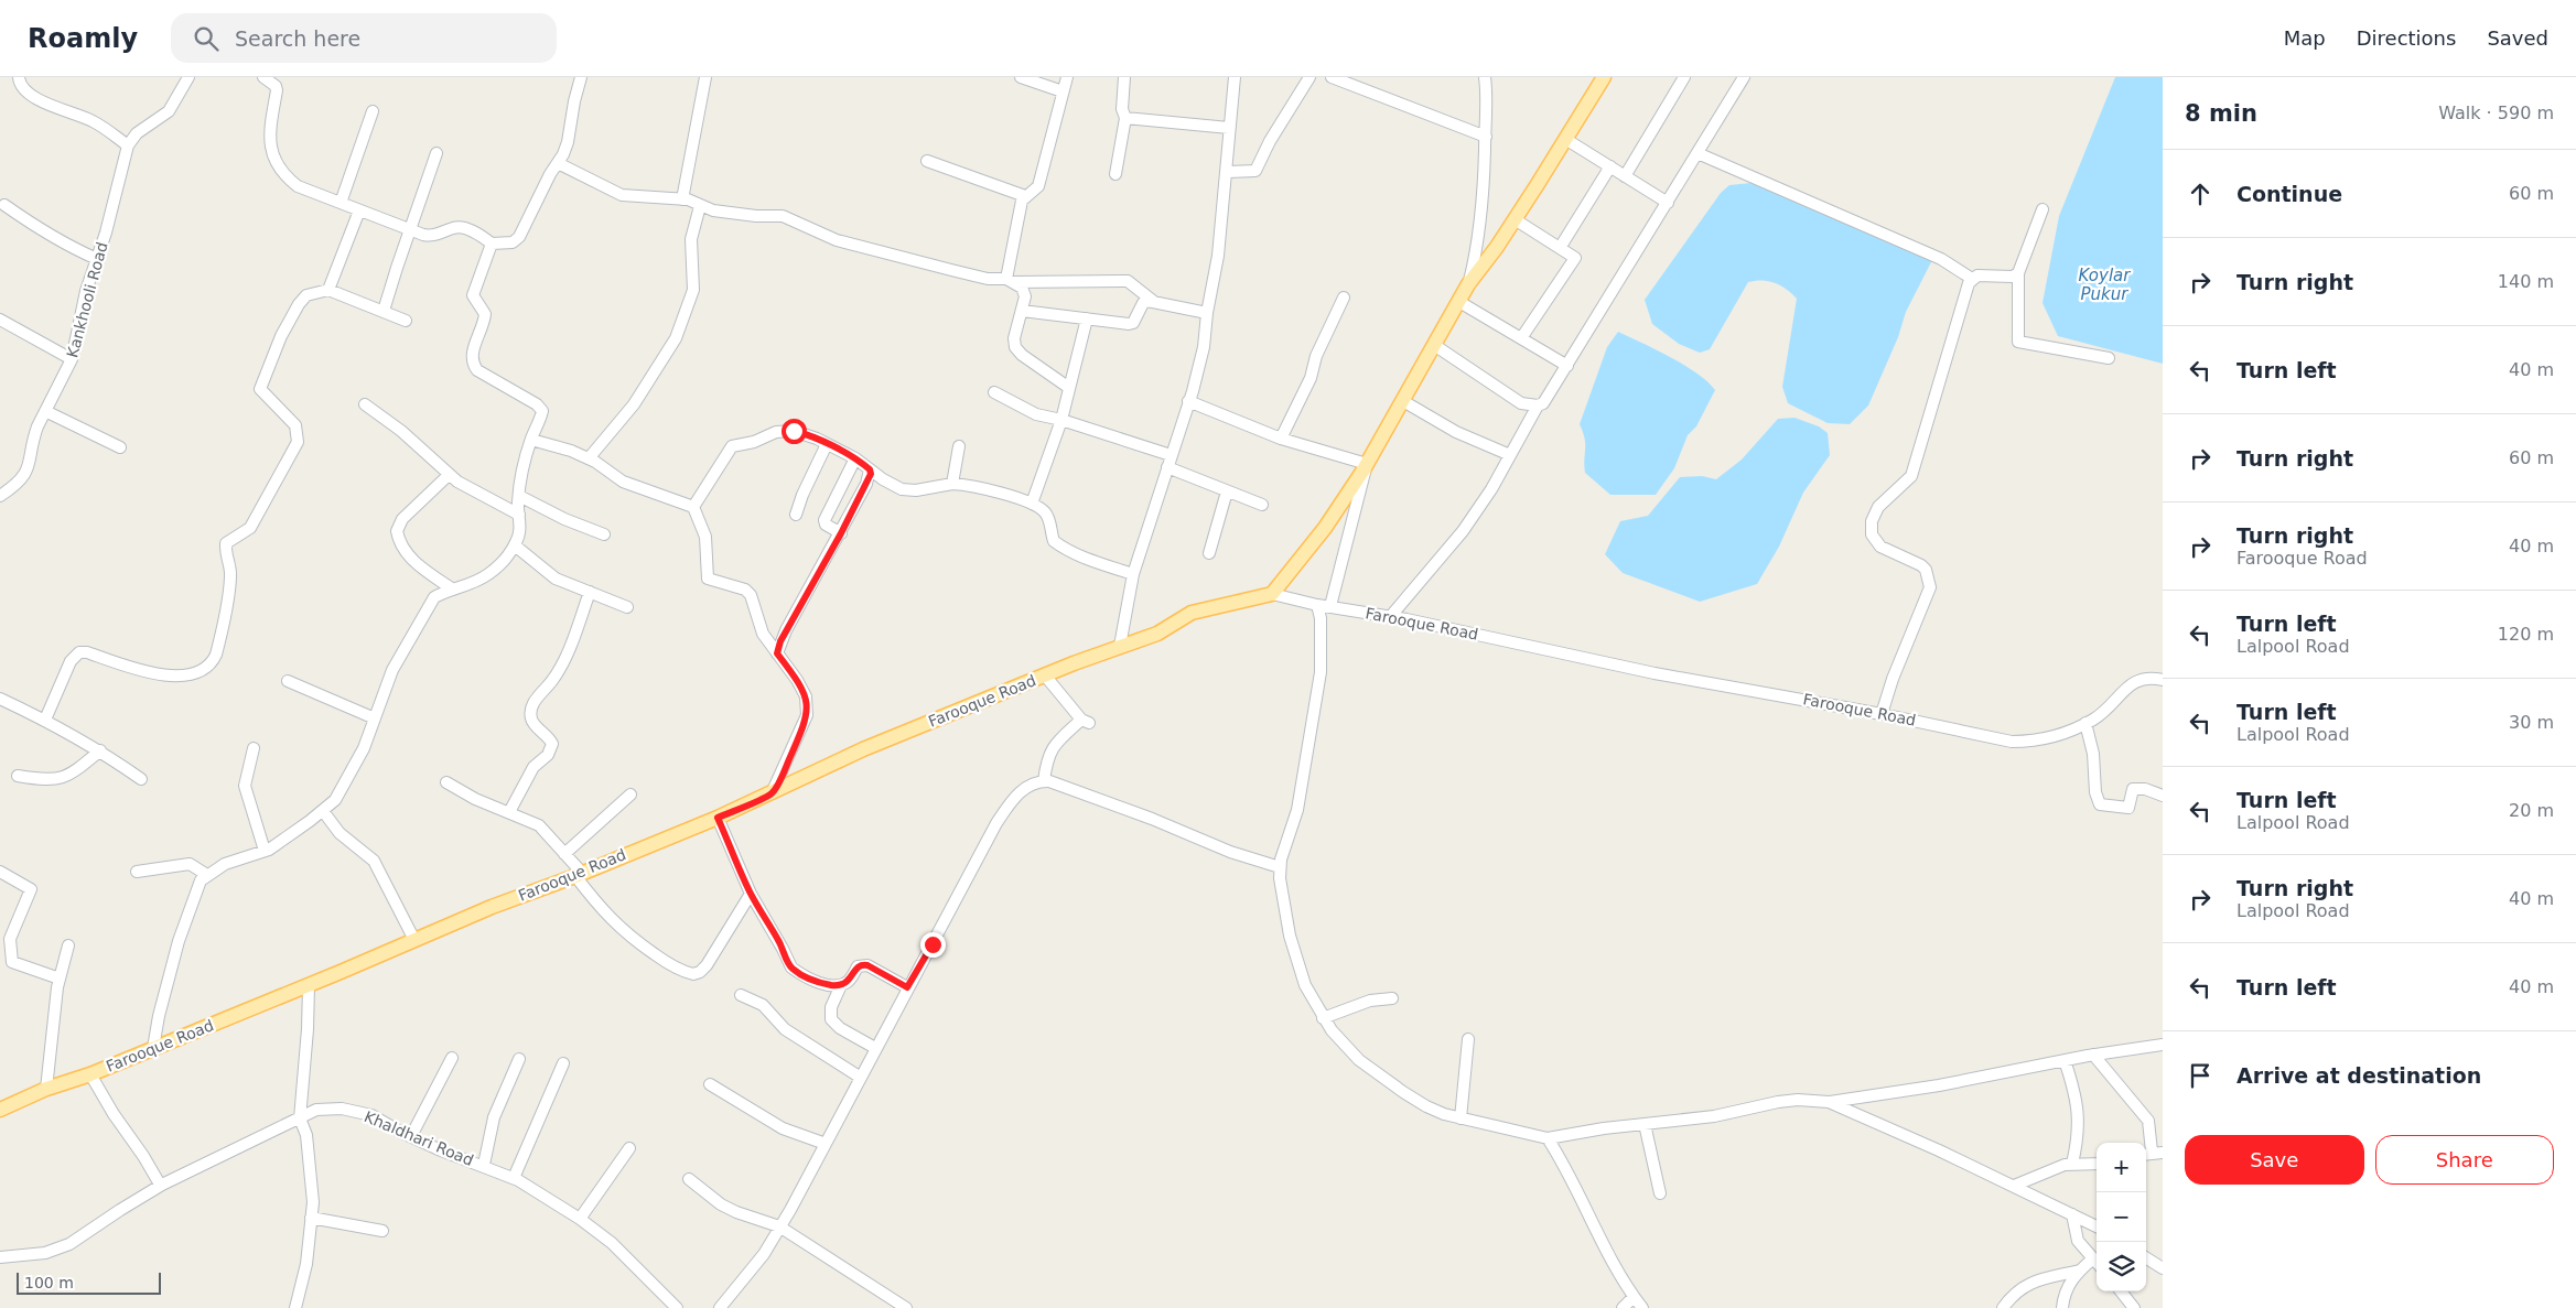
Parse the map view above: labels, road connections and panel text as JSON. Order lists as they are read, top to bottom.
{
  "streets": {
    "main road": ["Farooque Road"],
    "street": ["Kankhooli Road", "Khaldhari Road"]
  },
  "water": ["Koylar Pukur"],
  "scale_bar": "100 m",
  "page": {
    "header": "Roamly",
    "search": "Search here",
    "nav": ["Map", "Directions", "Saved"],
    "heading": ["8 min", "Walk · 590 m"],
    "list": [
      ["Continue", "60 m"],
      ["Turn right", "140 m"],
      ["Turn left", "40 m"],
      ["Turn right", "60 m"],
      ["Turn right", "Farooque Road", "40 m"],
      ["Turn left", "Lalpool Road", "120 m"],
      ["Turn left", "Lalpool Road", "30 m"],
      ["Turn left", "Lalpool Road", "20 m"],
      ["Turn right", "Lalpool Road", "40 m"],
      ["Turn left", "40 m"],
      "Arrive at destination"
    ],
    "buttons": ["Save", "Share"],
    "map_buttons": ["+", "−"],
    "scale": "100 m"
  }
}
